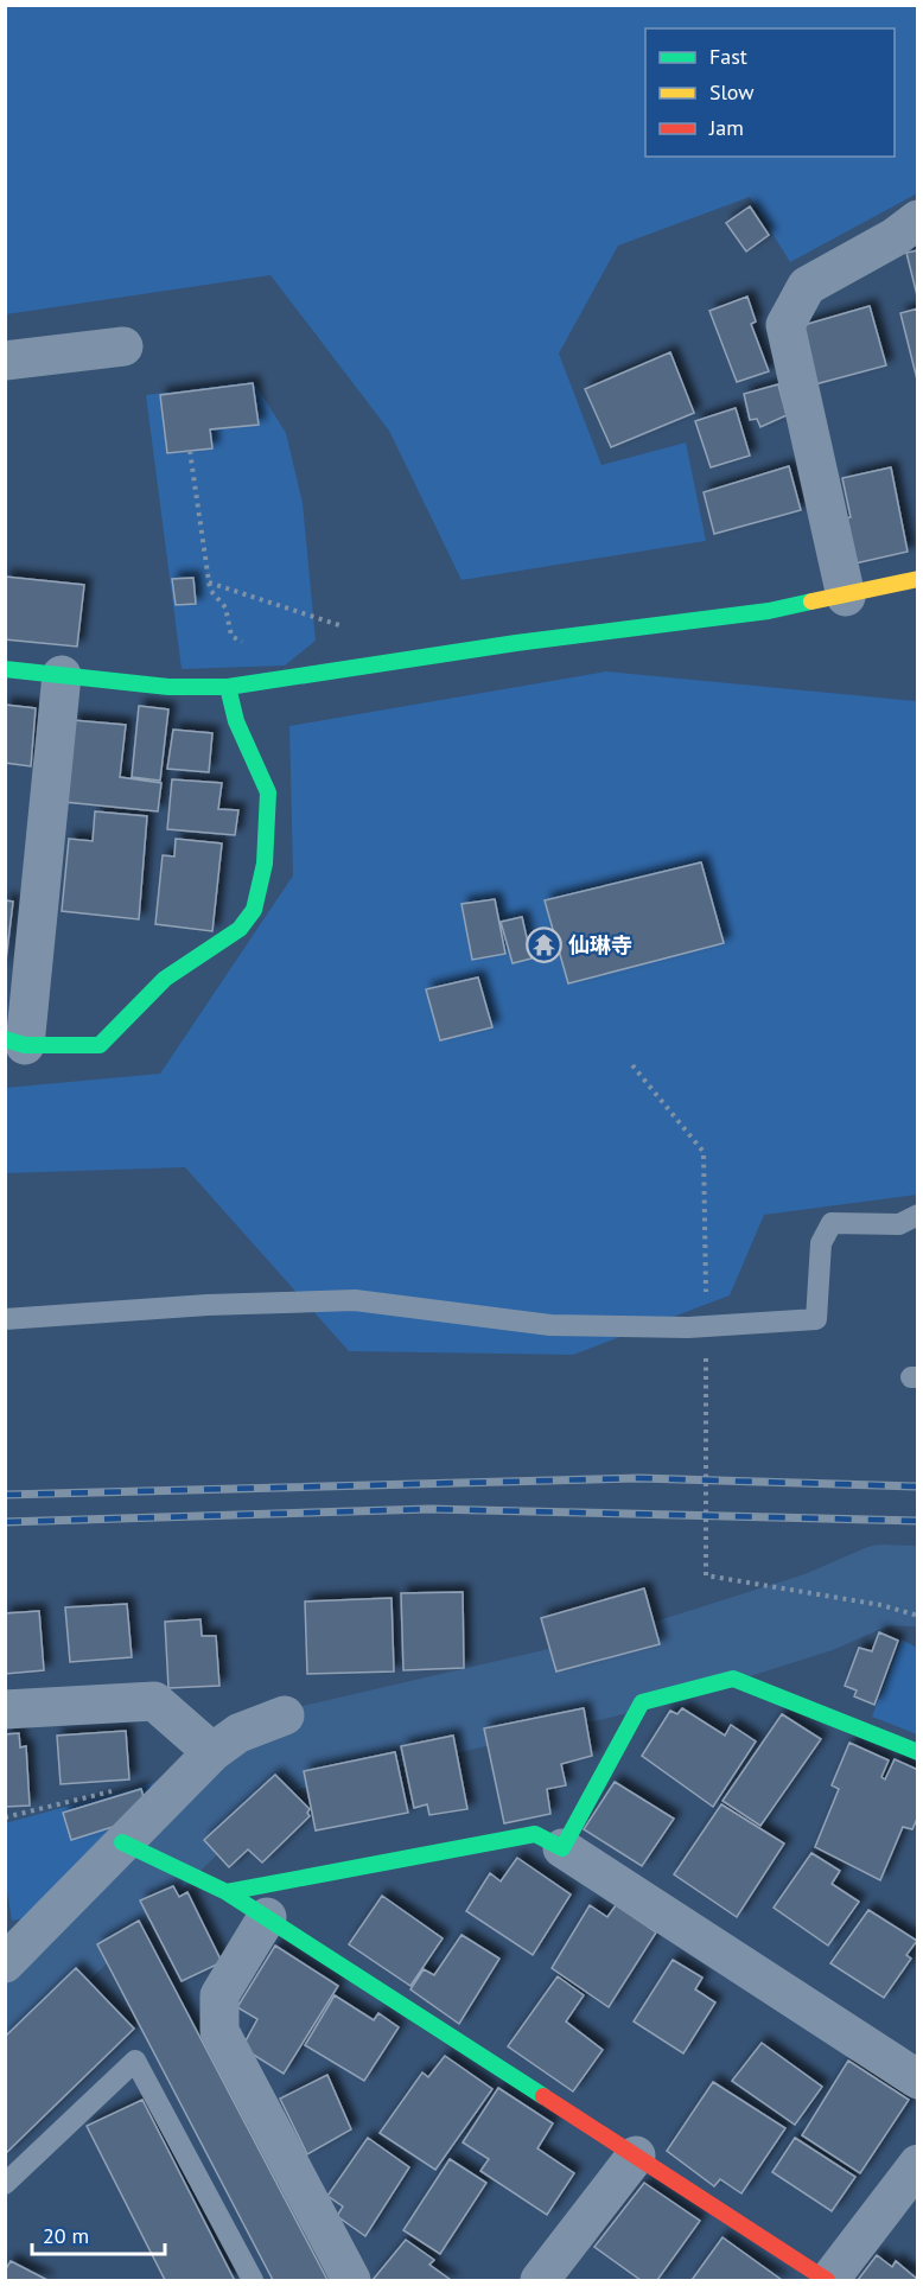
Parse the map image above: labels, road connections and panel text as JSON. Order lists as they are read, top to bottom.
{
  "places": {
    "temple": ["仙琳寺"]
  },
  "legend": ["Fast", "Slow", "Jam"],
  "scale_bar": "20 m"
}
